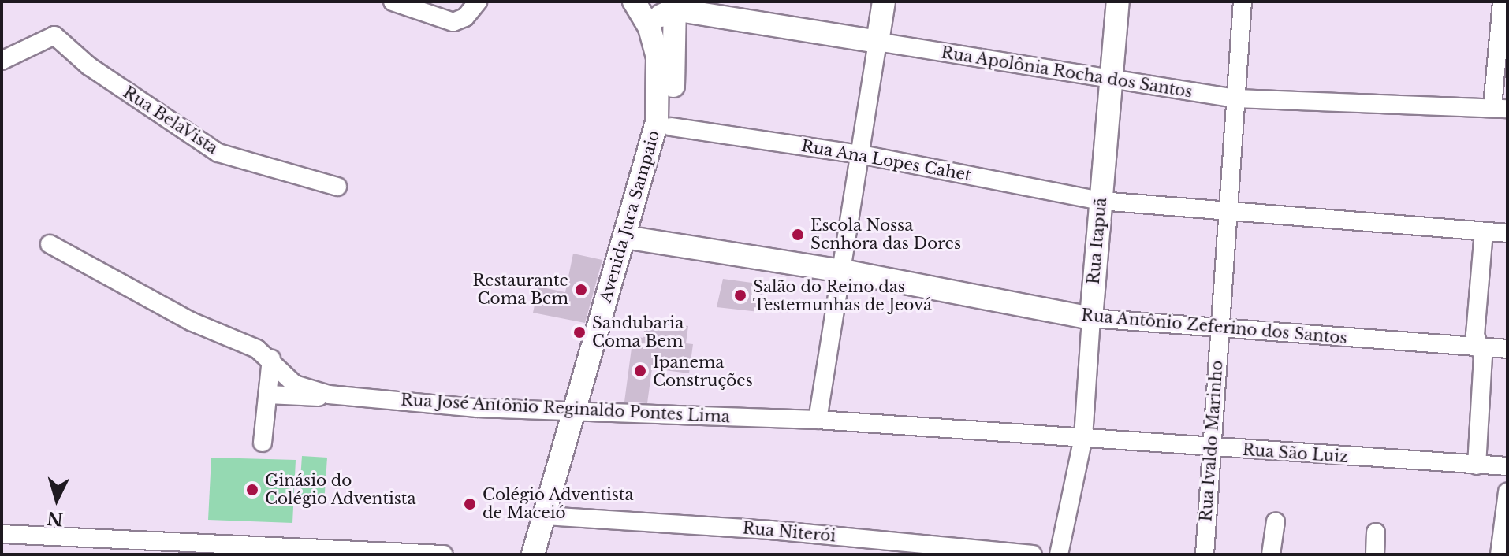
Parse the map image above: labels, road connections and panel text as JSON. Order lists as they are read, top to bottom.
{
  "streets": {
    "main road": [
      "Rua Apolônia Rocha dos Santos",
      "Avenida Juca Sampaio",
      "Rua Itapuã",
      "Rua Antônio Zeferino dos Santos"
    ],
    "street": [
      "Rua BelaVista",
      "Rua Ana Lopes Cahet",
      "Rua José Antônio Reginaldo Pontes Lima",
      "Rua Ivaldo Marinho",
      "Rua São Luiz",
      "Rua Niterói"
    ]
  },
  "crossings": [
    ["Rua Apolônia Rocha dos Santos", "Avenida Juca Sampaio"],
    ["Rua Apolônia Rocha dos Santos", "Rua Itapuã"],
    ["Rua Apolônia Rocha dos Santos", "Rua Ivaldo Marinho"],
    ["Rua Ana Lopes Cahet", "Avenida Juca Sampaio"],
    ["Rua Ana Lopes Cahet", "Rua Itapuã"],
    ["Avenida Juca Sampaio", "Rua Antônio Zeferino dos Santos"],
    ["Avenida Juca Sampaio", "Rua José Antônio Reginaldo Pontes Lima"],
    ["Avenida Juca Sampaio", "Rua Niterói"],
    ["Rua Itapuã", "Rua Antônio Zeferino dos Santos"],
    ["Rua Itapuã", "Rua José Antônio Reginaldo Pontes Lima"],
    ["Rua Itapuã", "Rua São Luiz"],
    ["Rua Antônio Zeferino dos Santos", "Rua Ivaldo Marinho"],
    ["Rua José Antônio Reginaldo Pontes Lima", "Rua São Luiz"],
    ["Rua Ivaldo Marinho", "Rua São Luiz"]
  ],
  "places": [
    "Escola Nossa Senhora das Dores",
    "Restaurante Coma Bem",
    "Salão do Reino das Testemunhas de Jeová",
    "Sandubaria Coma Bem",
    "Ipanema Construções",
    "Ginásio do Colégio Adventista",
    "Colégio Adventista de Maceió"
  ],
  "north": "bottom"
}
